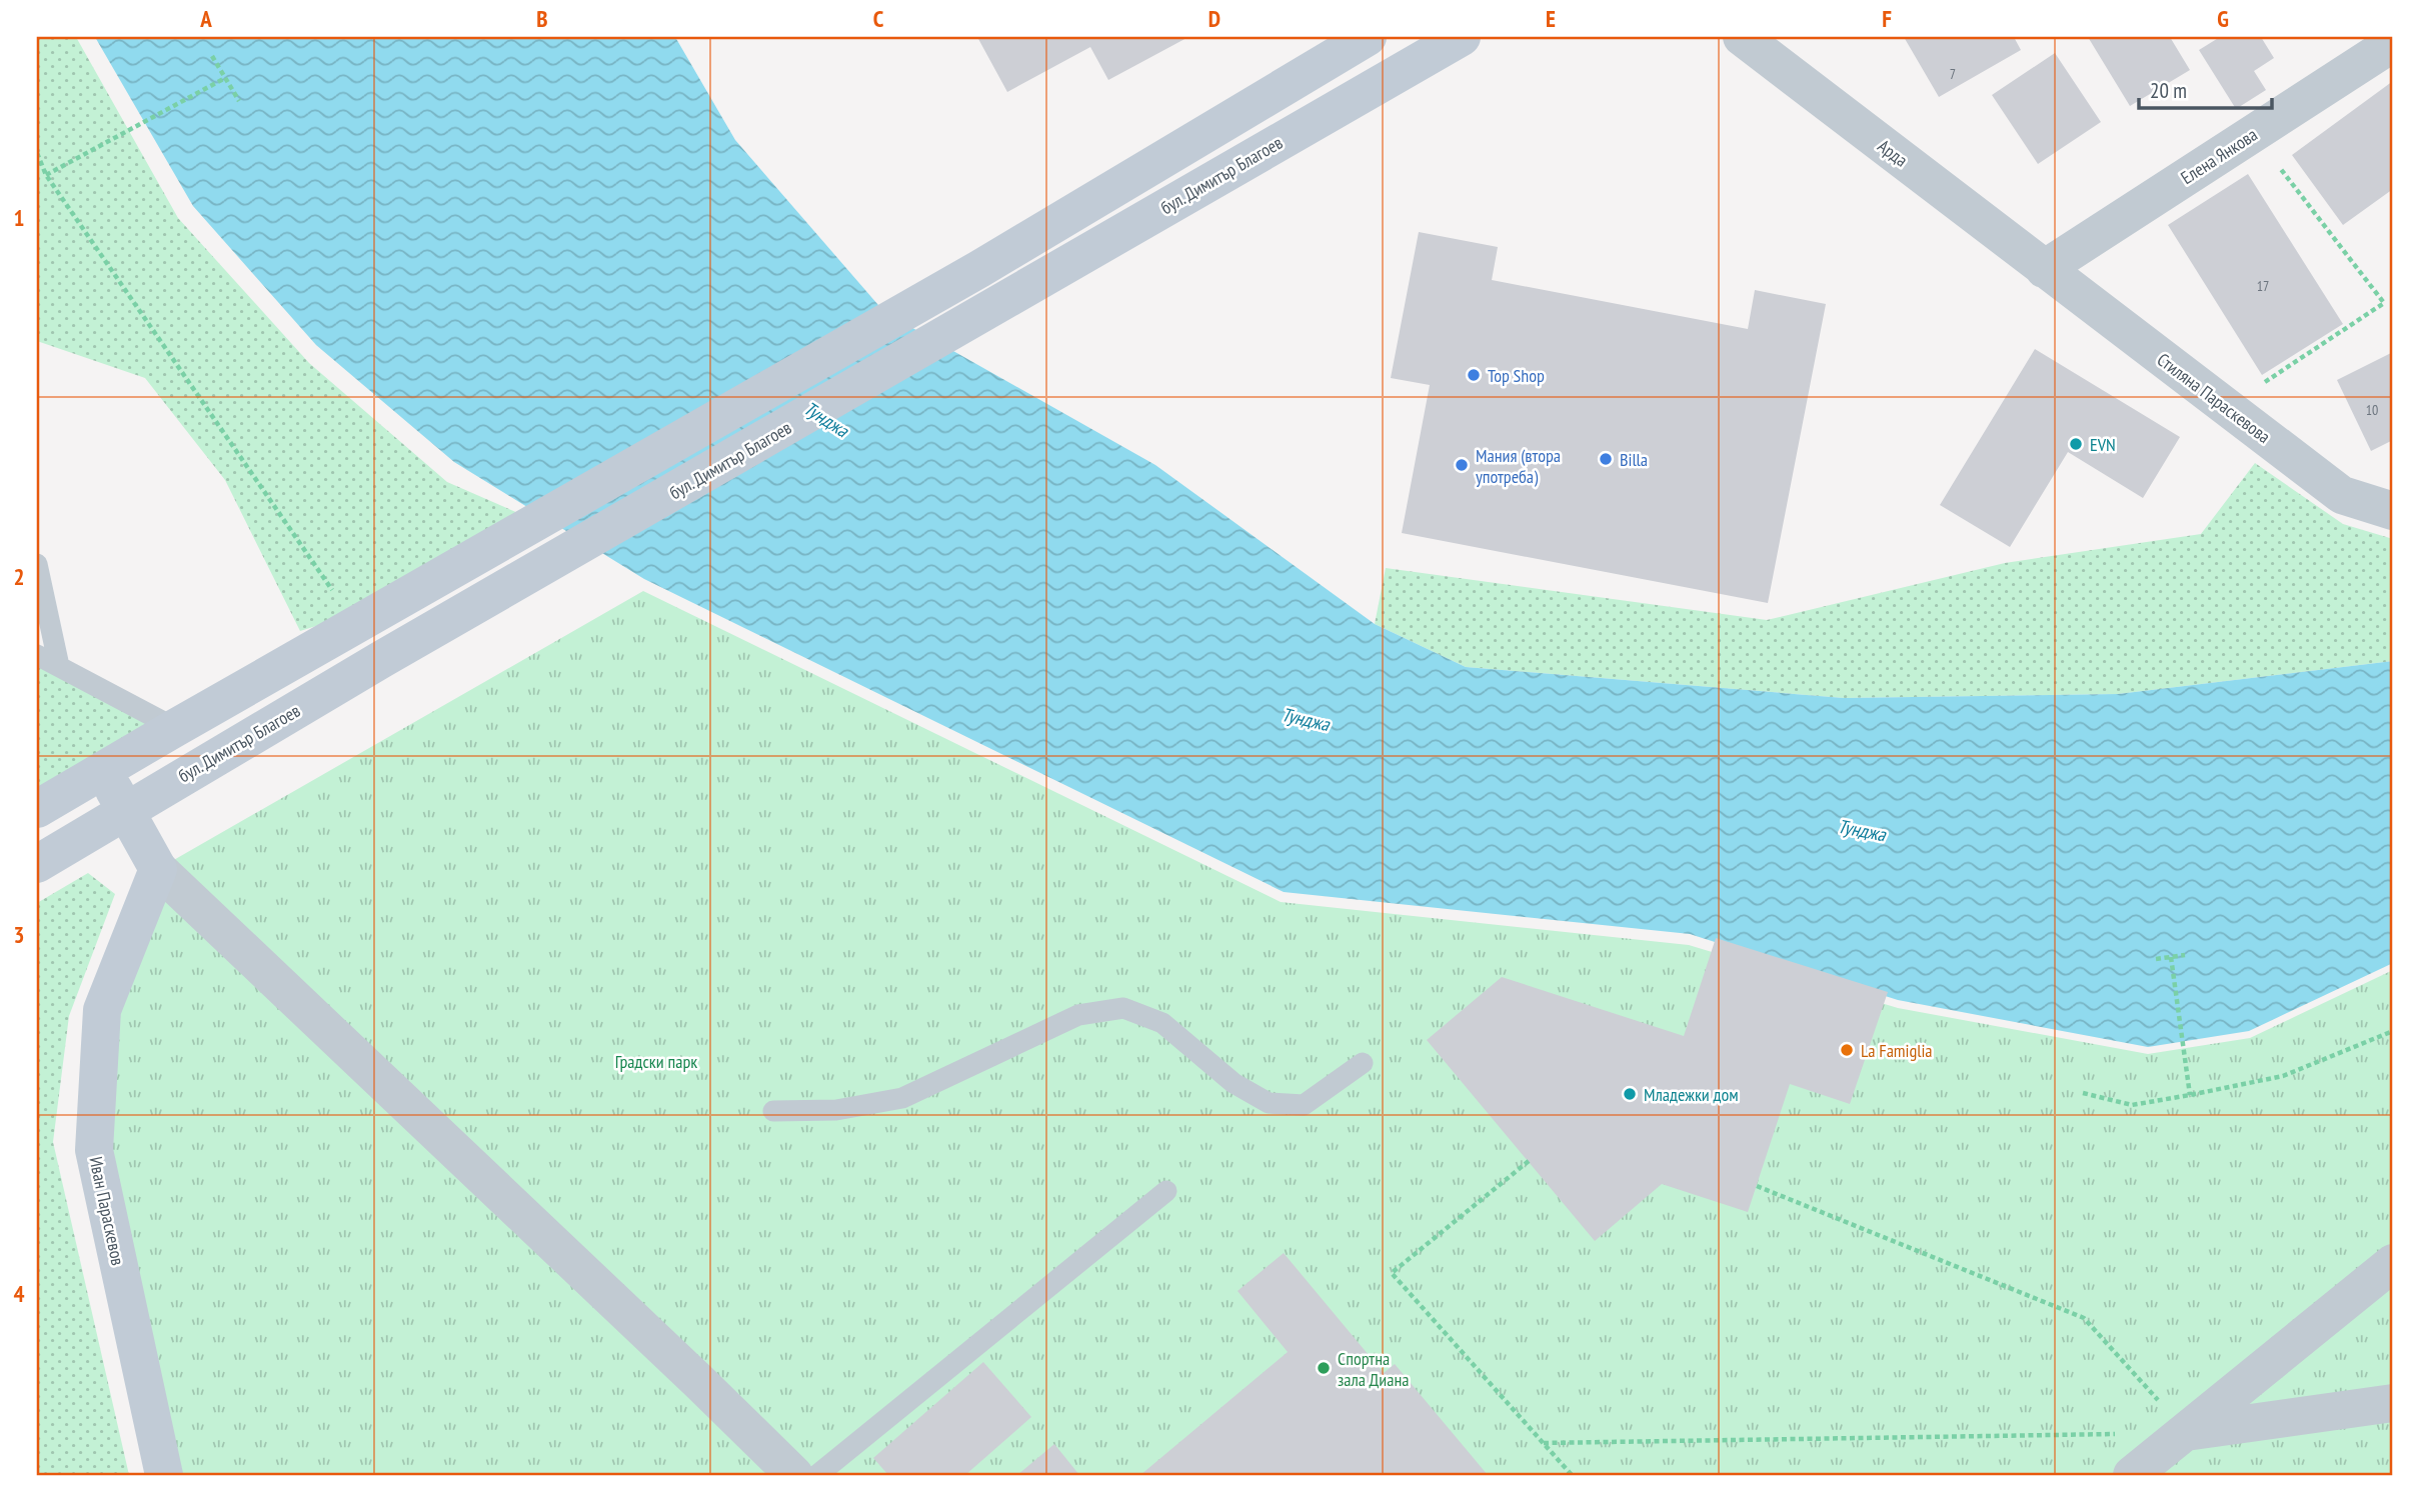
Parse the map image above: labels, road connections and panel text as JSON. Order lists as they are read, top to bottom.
{
  "streets": {
    "main road": ["бул. Димитър Благоев", "Иван Параскевов"],
    "street": ["Арда", "Елена Янкова", "Стиляна Параскевова"]
  },
  "crossings": [
    ["Арда", "Елена Янкова"],
    ["Арда", "Стиляна Параскевова"],
    ["Елена Янкова", "Стиляна Параскевова"]
  ],
  "water": ["Тунджа"],
  "parks": ["Градски парк"],
  "places": [
    "Top Shop",
    "EVN",
    "Billa",
    "Мания (втора употреба)",
    "La Famiglia",
    "Младежки дом",
    "Спортна зала Диана"
  ],
  "house_numbers": ["7", "17", "10"],
  "scale_bar": "20 m",
  "grid": {
    "columns": [
      "A",
      "B",
      "C",
      "D",
      "E",
      "F",
      "G"
    ],
    "rows": [
      "1",
      "2",
      "3",
      "4"
    ]
  }
}
